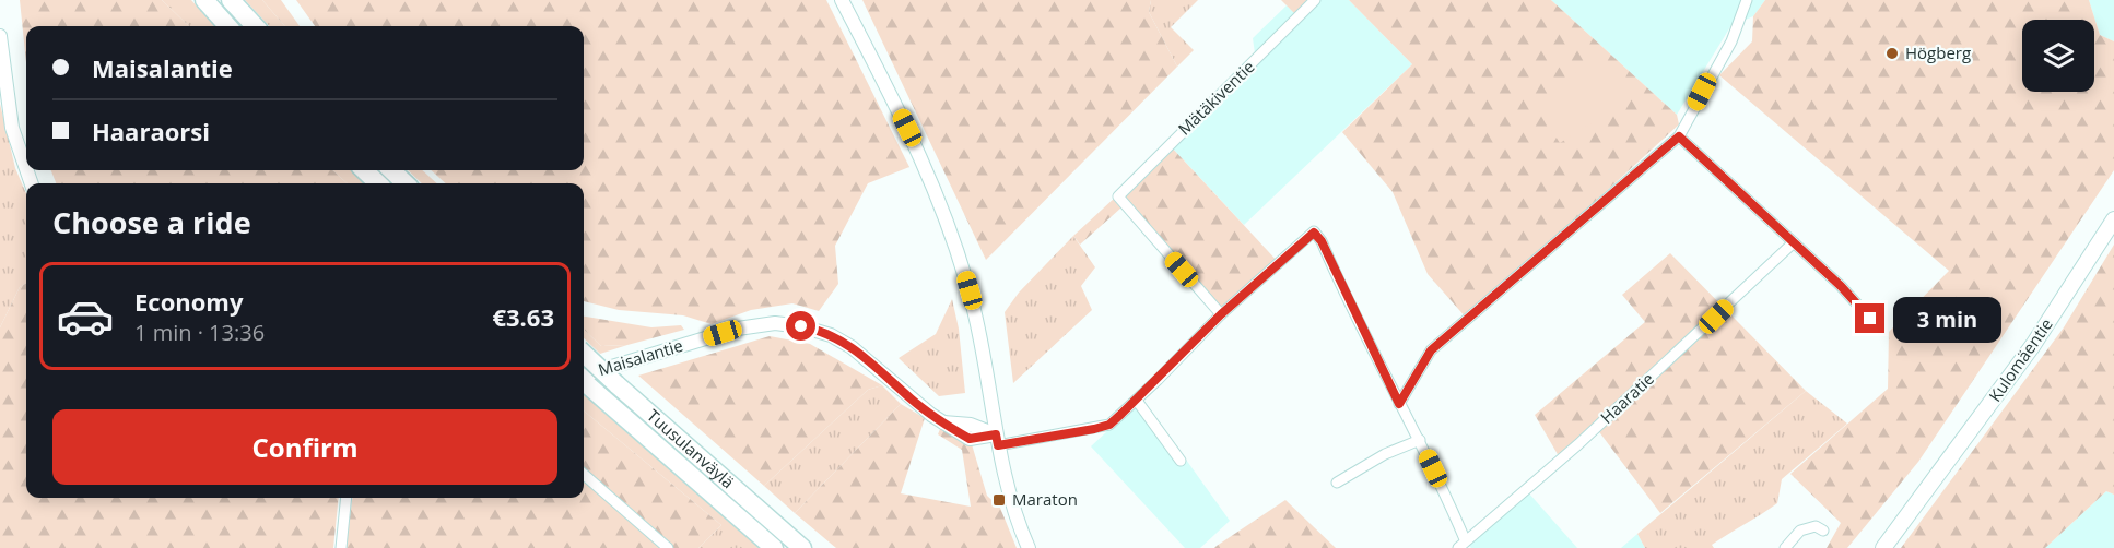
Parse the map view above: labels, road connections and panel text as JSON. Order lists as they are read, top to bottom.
{
  "streets": {
    "highway": ["Tuusulanväylä"],
    "main road": ["Maisalantie", "Kulomäentie"],
    "street": ["Mätäkiventie", "Haaratie"]
  },
  "places": {
    "other": ["Högberg"],
    "transit": ["Maraton"]
  },
  "page": {
    "banner": ["Maisalantie", "Haaraorsi"],
    "heading": "Choose a ride",
    "list": [
      {
        "name": "Economy",
        "note": "1 min · 13:36",
        "value": "€3.63"
      }
    ],
    "bubble": "3 min",
    "buttons": "Confirm"
  }
}
